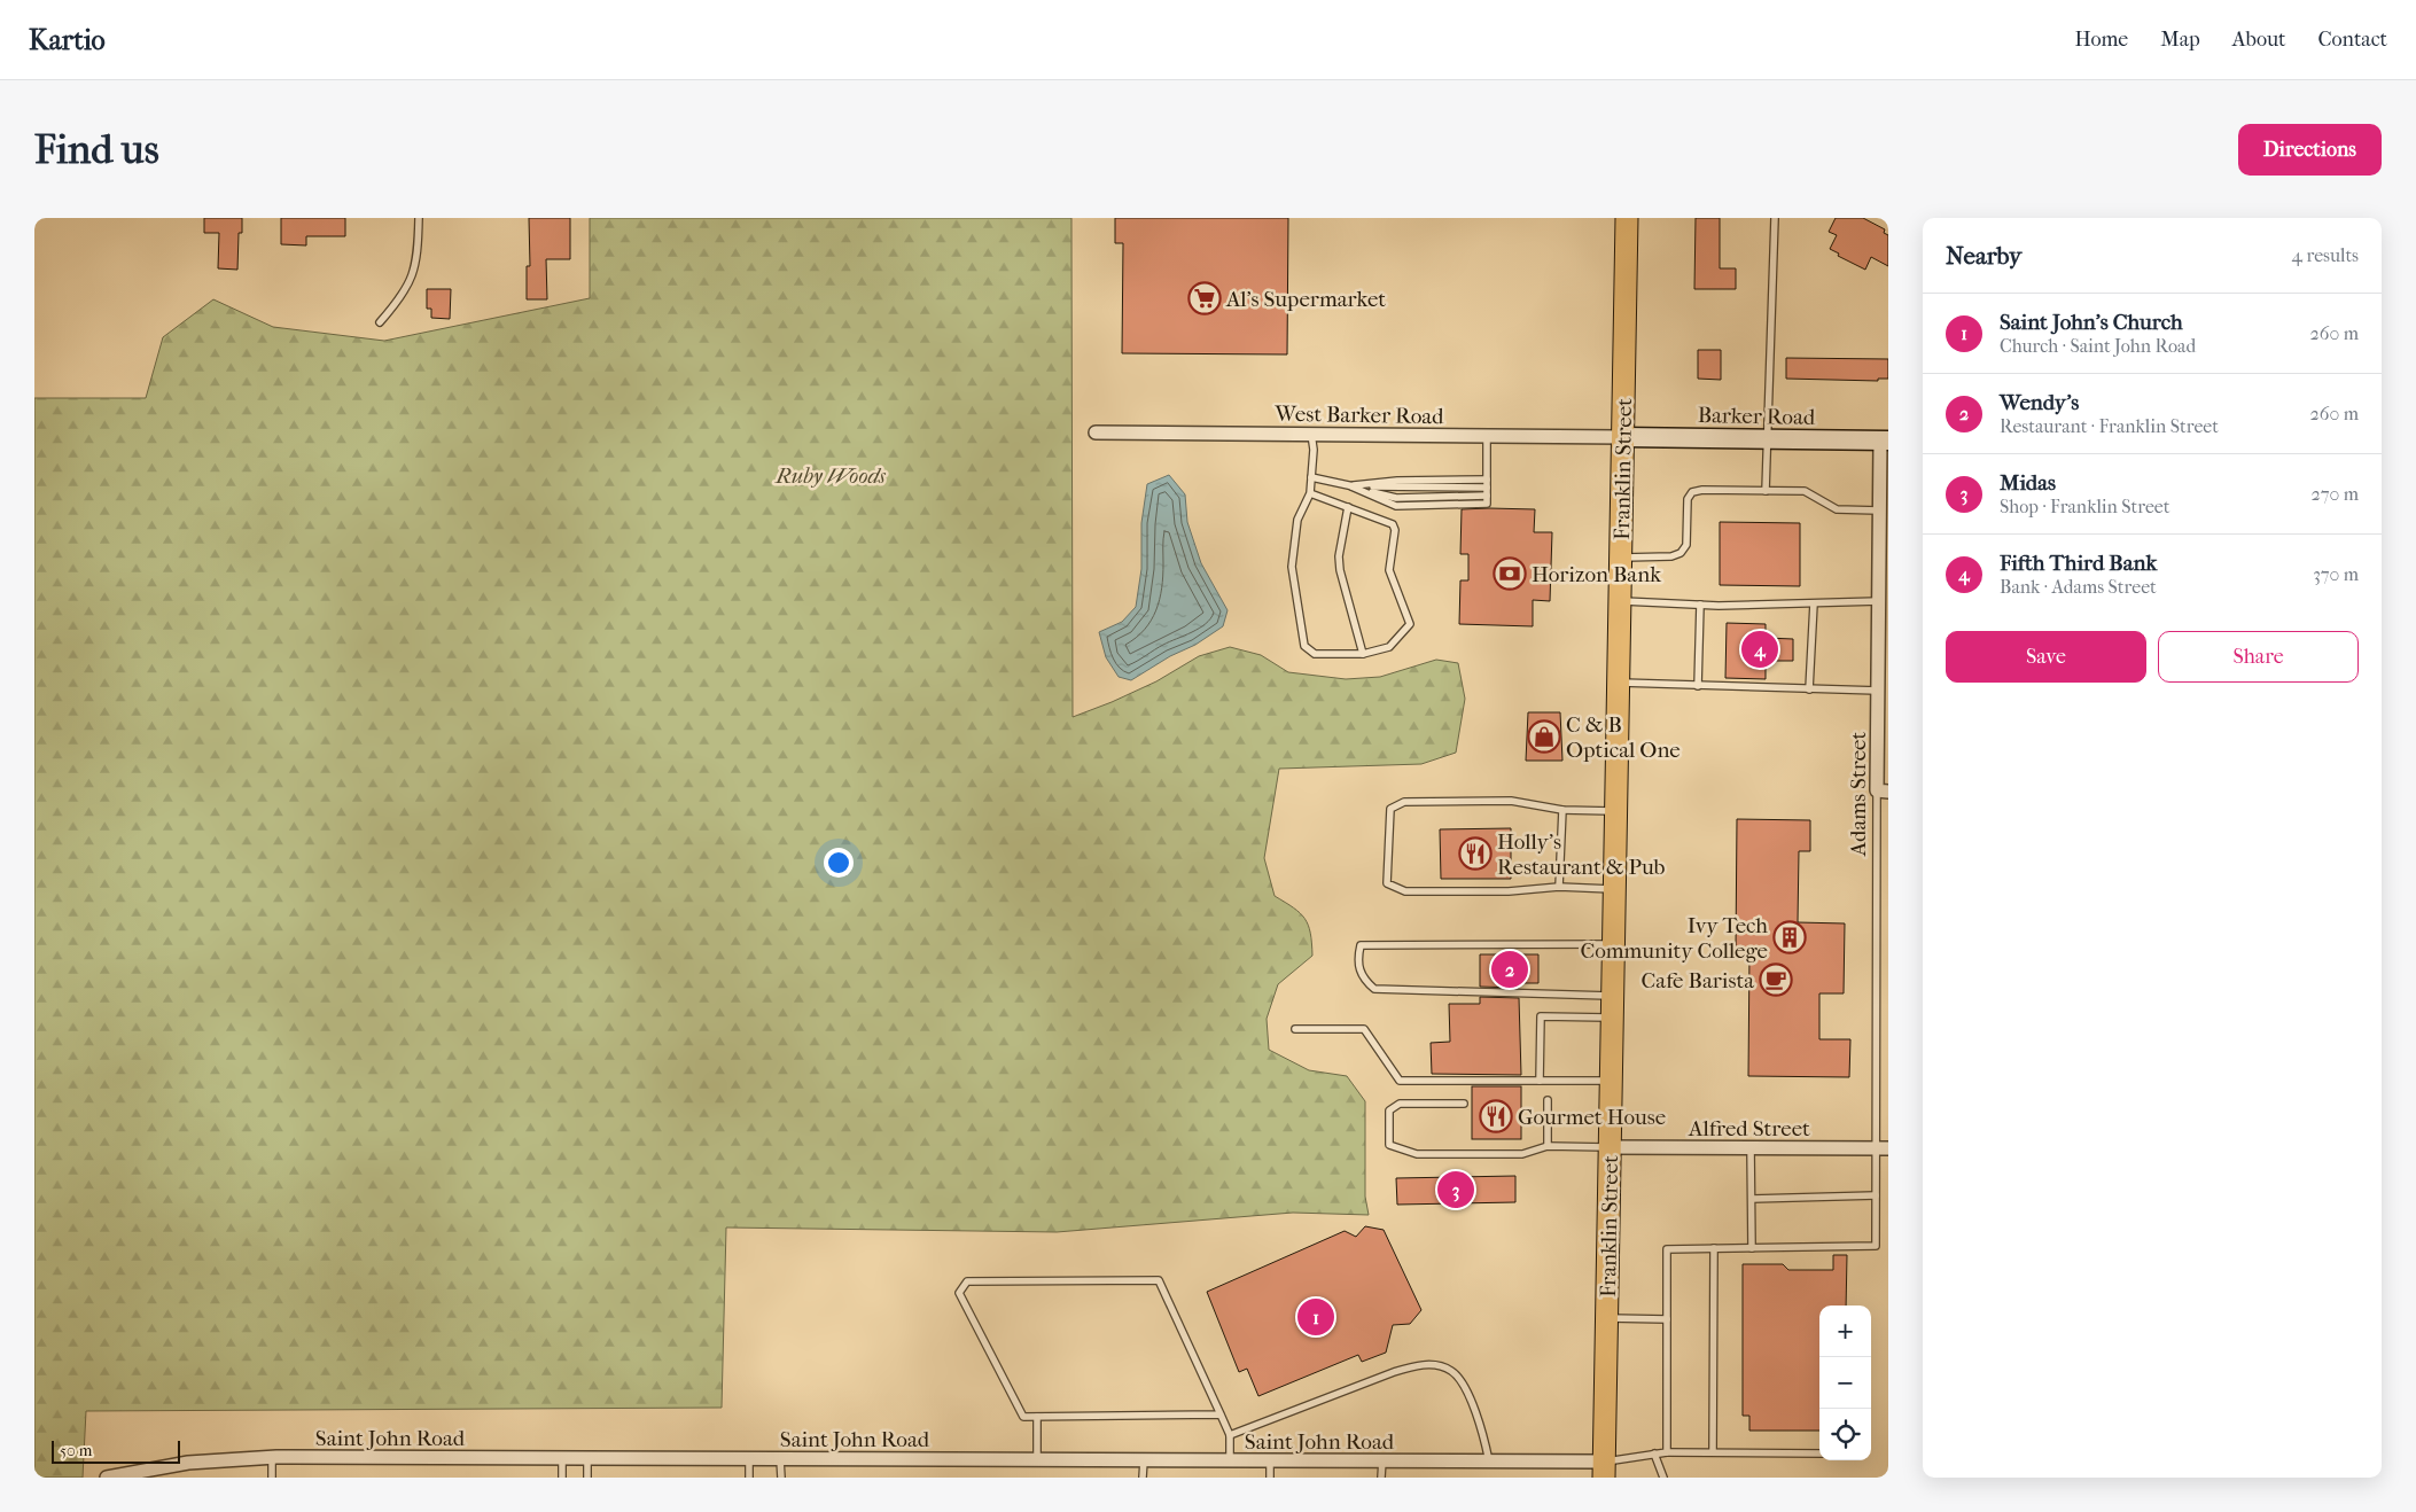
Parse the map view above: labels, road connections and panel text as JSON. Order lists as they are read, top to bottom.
{
  "streets": {
    "main road": ["Franklin Street"],
    "street": [
      "West Barker Road",
      "Barker Road",
      "Adams Street",
      "Alfred Street",
      "Saint John Road"
    ]
  },
  "crossings": [
    ["West Barker Road", "Barker Road"],
    ["West Barker Road", "Franklin Street"],
    ["Barker Road", "Franklin Street"],
    ["Barker Road", "Adams Street"],
    ["Franklin Street", "Alfred Street"],
    ["Franklin Street", "Saint John Road"],
    ["Adams Street", "Alfred Street"]
  ],
  "parks": ["Ruby Woods"],
  "places": {
    "supermarket": ["Al's Supermarket"],
    "bank": ["Horizon Bank"],
    "shop": ["C & B Optical One"],
    "restaurant": ["Holly's Restaurant & Pub", "Gourmet House"],
    "building": ["Ivy Tech Community College"],
    "cafe": ["Cafe Barista"]
  },
  "scale_bar": "50 m",
  "page": {
    "header": "Kartio",
    "nav": [
      "Home",
      "Map",
      "About",
      "Contact"
    ],
    "buttons": [
      "Directions",
      ["Save", "Share"]
    ],
    "title": "Find us",
    "heading": ["Nearby", "4 results"],
    "list": [
      {
        "mark": "1",
        "name": "Saint John's Church",
        "note": "Church · Saint John Road",
        "value": "260 m"
      },
      {
        "mark": "2",
        "name": "Wendy's",
        "note": "Restaurant · Franklin Street",
        "value": "260 m"
      },
      {
        "mark": "3",
        "name": "Midas",
        "note": "Shop · Franklin Street",
        "value": "270 m"
      },
      {
        "mark": "4",
        "name": "Fifth Third Bank",
        "note": "Bank · Adams Street",
        "value": "370 m"
      }
    ],
    "pins": [
      "4",
      "2",
      "3",
      "1"
    ],
    "map_buttons": ["+", "−"],
    "scale": "50 m"
  }
}
